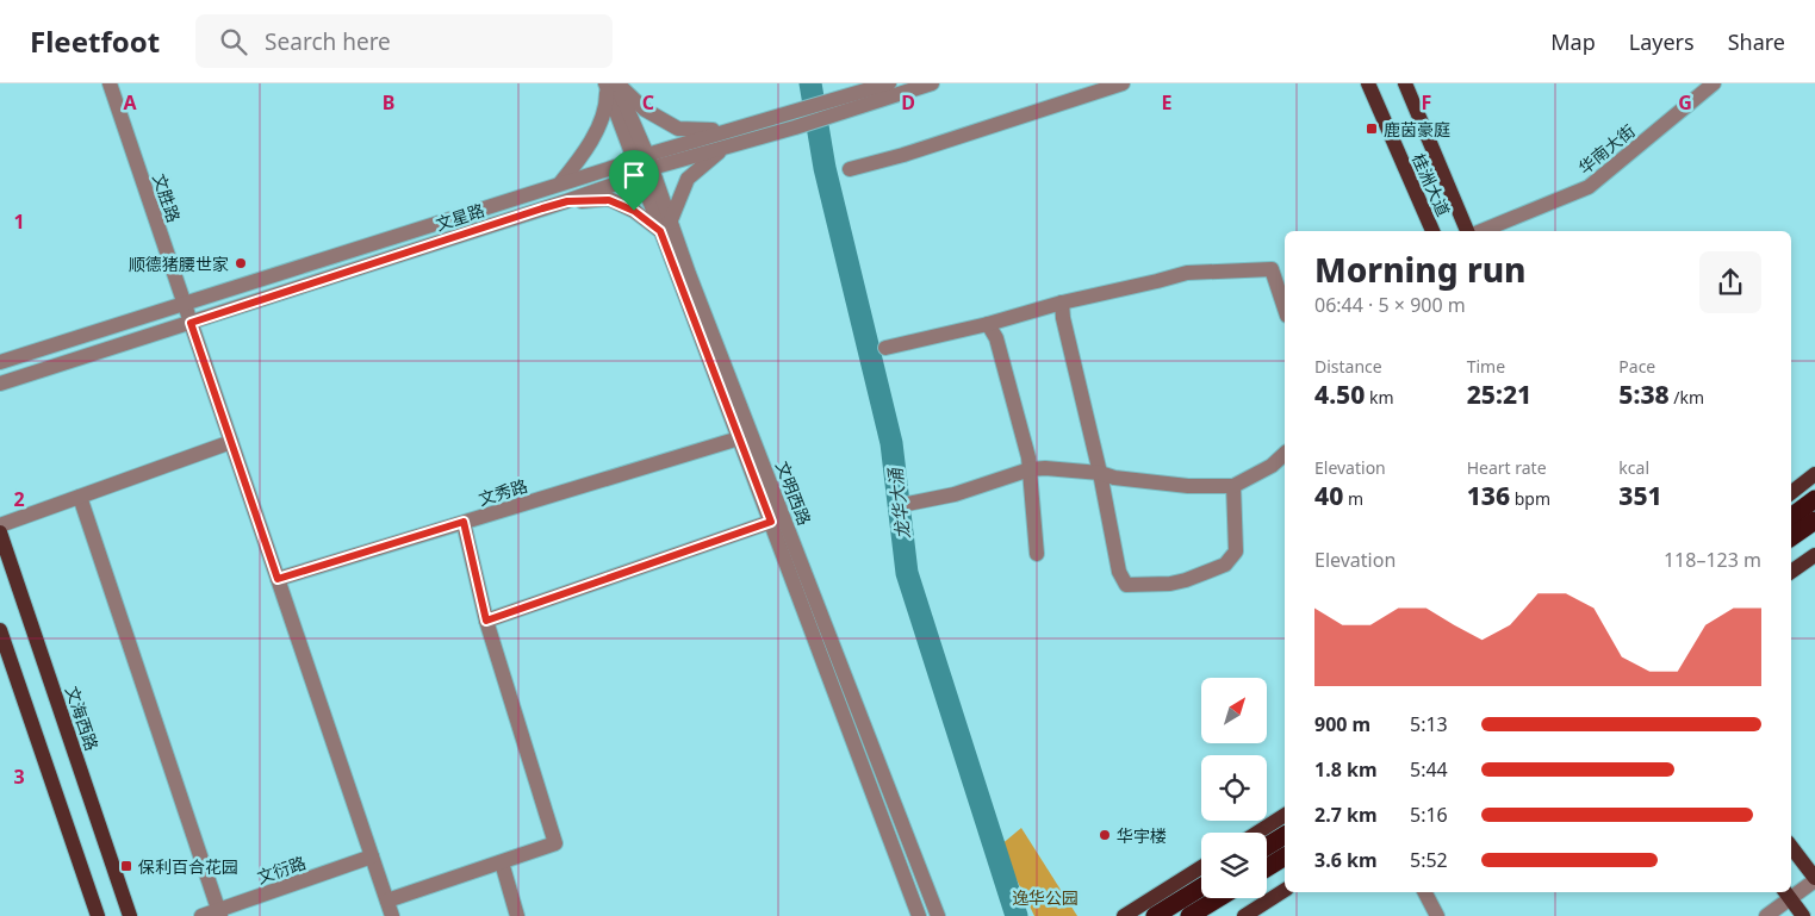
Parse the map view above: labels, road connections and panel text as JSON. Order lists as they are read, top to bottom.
{
  "streets": {
    "main road": ["桂洲大道", "文海西路"],
    "street": [
      "华南大街",
      "文胜路",
      "文星路",
      "文秀路",
      "文明西路",
      "文衍路"
    ]
  },
  "crossings": [
    ["文胜路", "文星路"],
    ["文胜路", "文秀路"],
    ["文胜路", "文衍路"],
    ["文星路", "文明西路"],
    ["文秀路", "文明西路"]
  ],
  "water": ["龙华大涌"],
  "parks": ["逸华公园"],
  "places": {
    "transit": ["鹿茵豪庭", "保利百合花园"],
    "other": ["顺德猪腰世家", "华宇楼"]
  },
  "north": "top right",
  "page": {
    "header": "Fleetfoot",
    "search": "Search here",
    "nav": ["Map", "Layers", "Share"],
    "heading": ["Morning run", "06:44 · 5 × 900 m"],
    "stats": [
      ["Distance", "4.50 km"],
      ["Time", "25:21"],
      ["Pace", "5:38 /km"],
      ["Elevation", "40 m"],
      ["Heart rate", "136 bpm"],
      ["kcal", "351"]
    ],
    "chart": ["Elevation", "118–123 m"],
    "list": [
      {
        "name": "900 m",
        "note": "5:13"
      },
      {
        "name": "1.8 km",
        "note": "5:44"
      },
      {
        "name": "2.7 km",
        "note": "5:16"
      },
      {
        "name": "3.6 km",
        "note": "5:52"
      }
    ]
  },
  "grid": {
    "columns": [
      "A",
      "B",
      "C",
      "D",
      "E",
      "F",
      "G"
    ],
    "rows": ["1", "2", "3"]
  }
}
